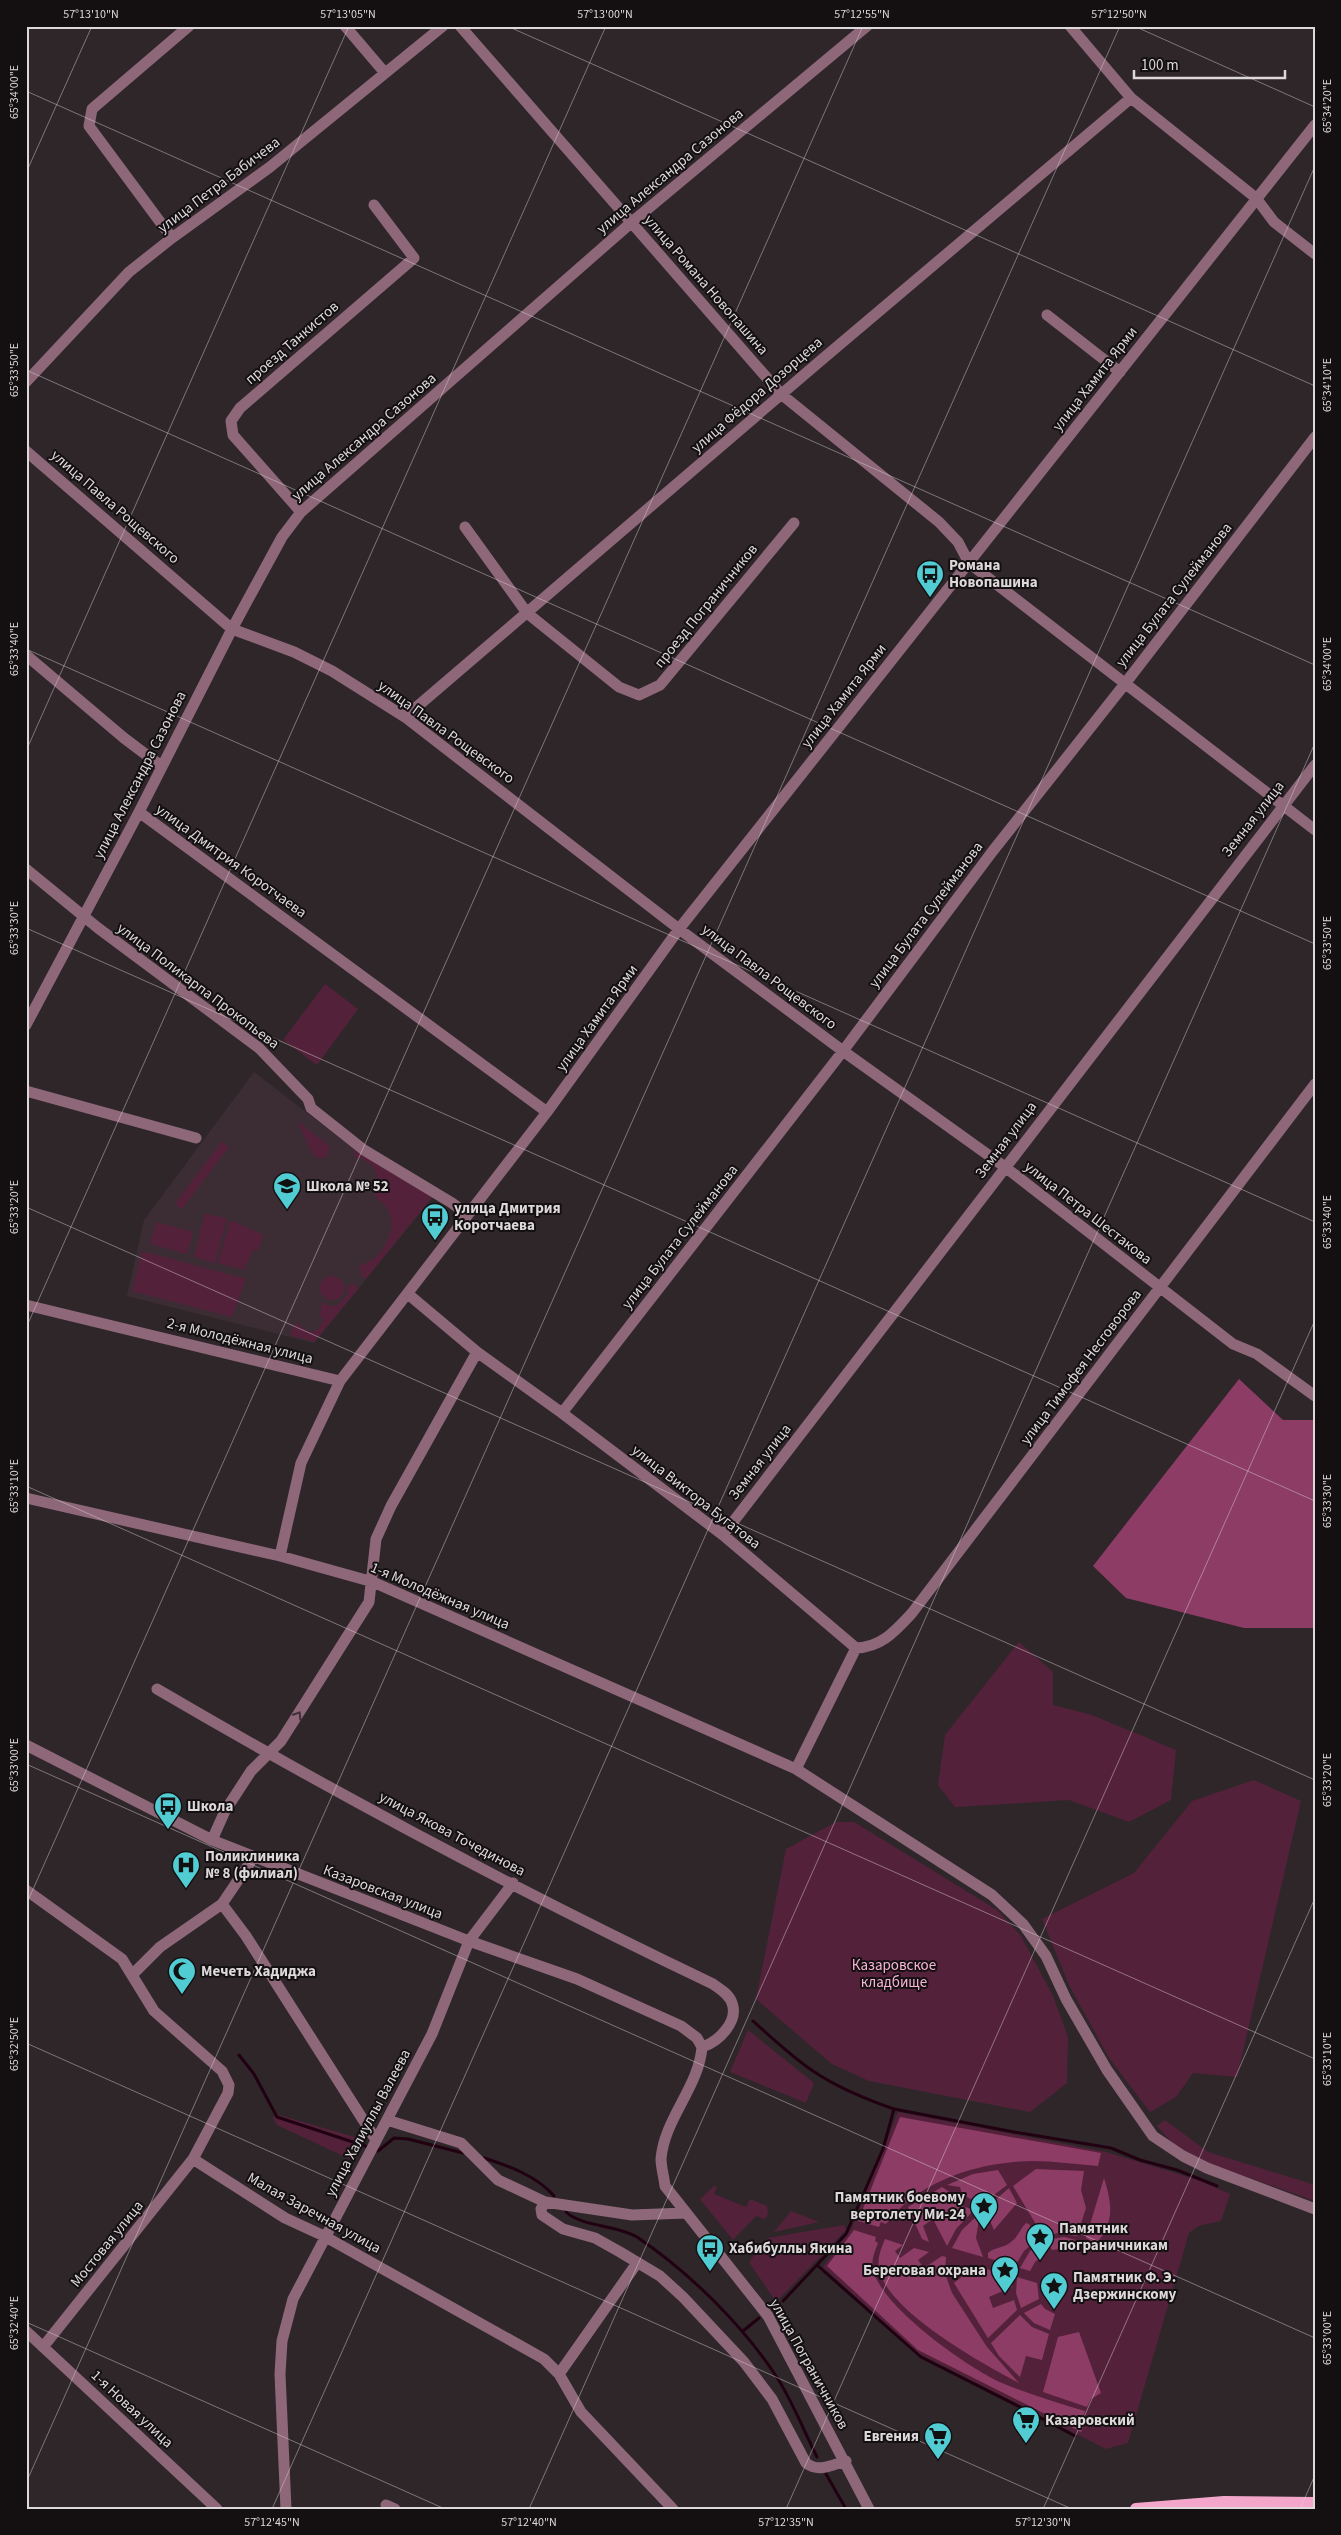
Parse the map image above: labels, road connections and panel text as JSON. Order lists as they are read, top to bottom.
{
  "streets": {
    "street": [
      "улица Александра Сазонова",
      "улица Петра Бабичева",
      "улица Романа Новопашина",
      "проезд Танкистов",
      "улица Хамита Ярми",
      "улица Фёдора Дозорцева",
      "улица Павла Рощевского",
      "улица Булата Сулейманова",
      "проезд Пограничников",
      "Земная улица",
      "улица Дмитрия Коротчаева",
      "улица Поликарпа Прокопьева",
      "улица Петра Шестакова",
      "2-я Молодёжная улица",
      "улица Тимофея Несговорова",
      "улица Виктора Бугатова",
      "1-я Молодёжная улица",
      "улица Якова Точединова",
      "Казаровская улица",
      "улица Халиуллы Валеева",
      "Малая Заречная улица",
      "Мостовая улица",
      "улица Пограничников",
      "1-я Новая улица"
    ]
  },
  "crossings": [
    ["улица Александра Сазонова", "улица Романа Новопашина"],
    ["улица Александра Сазонова", "проезд Танкистов"],
    ["улица Александра Сазонова", "улица Павла Рощевского"],
    ["улица Александра Сазонова", "улица Дмитрия Коротчаева"],
    ["улица Александра Сазонова", "улица Поликарпа Прокопьева"],
    ["улица Романа Новопашина", "улица Хамита Ярми"],
    ["улица Романа Новопашина", "улица Фёдора Дозорцева"],
    ["улица Хамита Ярми", "улица Павла Рощевского"],
    ["улица Хамита Ярми", "улица Дмитрия Коротчаева"],
    ["улица Хамита Ярми", "улица Поликарпа Прокопьева"],
    ["улица Хамита Ярми", "улица Виктора Бугатова"],
    ["улица Фёдора Дозорцева", "улица Павла Рощевского"],
    ["улица Фёдора Дозорцева", "проезд Пограничников"],
    ["улица Павла Рощевского", "улица Булата Сулейманова"],
    ["улица Павла Рощевского", "улица Петра Шестакова"],
    ["улица Булата Сулейманова", "улица Петра Шестакова"],
    ["улица Булата Сулейманова", "улица Виктора Бугатова"],
    ["Земная улица", "улица Петра Шестакова"],
    ["Земная улица", "улица Виктора Бугатова"],
    ["улица Петра Шестакова", "улица Тимофея Несговорова"],
    ["улица Тимофея Несговорова", "улица Виктора Бугатова"],
    ["улица Якова Точединова", "Казаровская улица"],
    ["улица Якова Точединова", "улица Халиуллы Валеева"],
    ["улица Якова Точединова", "улица Пограничников"],
    ["Казаровская улица", "улица Халиуллы Валеева"],
    ["Казаровская улица", "улица Пограничников"],
    ["улица Халиуллы Валеева", "Малая Заречная улица"],
    ["Малая Заречная улица", "Мостовая улица"],
    ["Мостовая улица", "1-я Новая улица"]
  ],
  "parks": ["Казаровское кладбище"],
  "places": {
    "bus stop": [
      "Романа Новопашина",
      "улица Дмитрия Коротчаева",
      "Школа",
      "Хабибуллы Якина"
    ],
    "school or university": ["Школа № 52"],
    "hospital": ["Поликлиника № 8 (филиал)"],
    "mosque": ["Мечеть Хадиджа"],
    "place": [
      "Памятник боевому вертолету Ми-24",
      "Памятник пограничникам",
      "Береговая охрана",
      "Памятник Ф. Э. Дзержинскому"
    ],
    "supermarket": ["Казаровский", "Евгения"]
  },
  "scale_bar": "100 m",
  "coordinates": [
    "57°13'10\"N",
    "57°13'05\"N",
    "57°13'00\"N",
    "57°12'55\"N",
    "57°12'50\"N",
    "65°34'00\"E",
    "65°34'20\"E",
    "65°33'50\"E",
    "65°34'10\"E",
    "65°33'40\"E",
    "65°33'30\"E",
    "65°33'20\"E",
    "65°33'10\"E",
    "65°33'00\"E",
    "65°32'50\"E",
    "65°32'40\"E",
    "57°12'45\"N",
    "57°12'40\"N",
    "57°12'35\"N",
    "57°12'30\"N"
  ]
}
